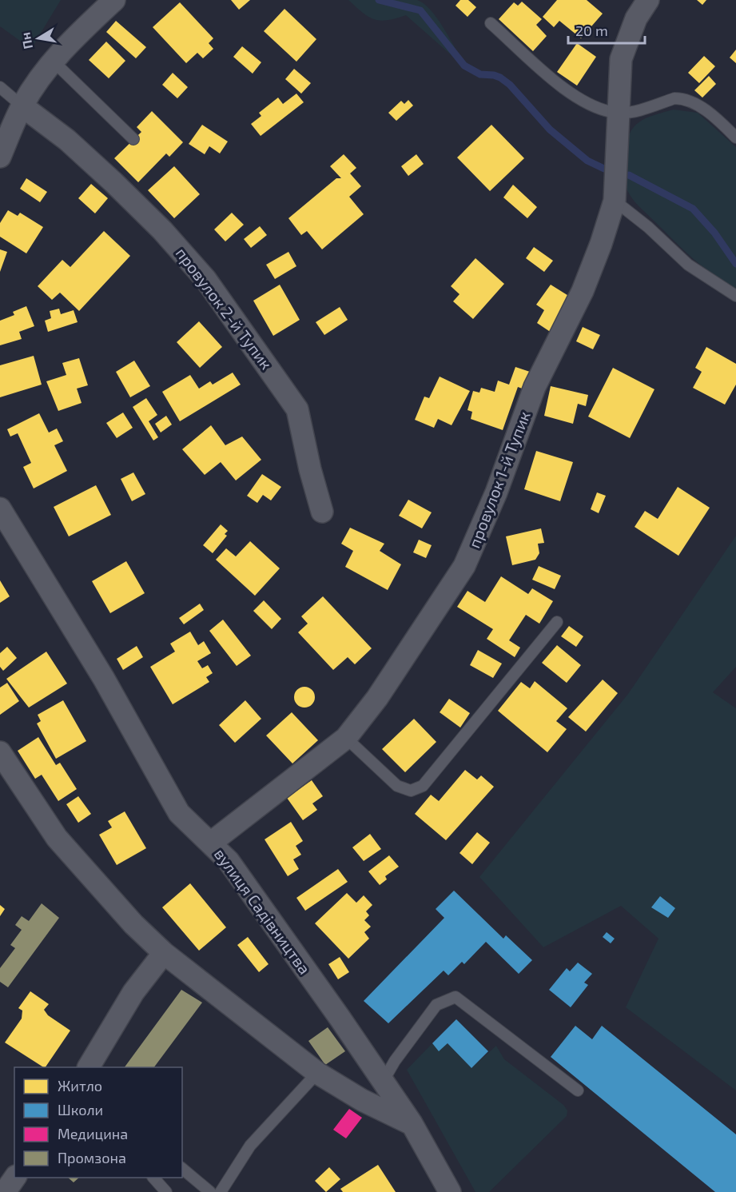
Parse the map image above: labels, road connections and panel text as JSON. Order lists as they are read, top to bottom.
{
  "streets": {
    "street": ["провулок 2-й Тупик", "провулок 1-й Тупик", "вулиця Садівництва"]
  },
  "crossings": [
    ["провулок 1-й Тупик", "вулиця Садівництва"]
  ],
  "legend": [
    "Житло",
    "Школи",
    "Медицина",
    "Промзона"
  ],
  "scale_bar": "20 m",
  "north": "left"
}
